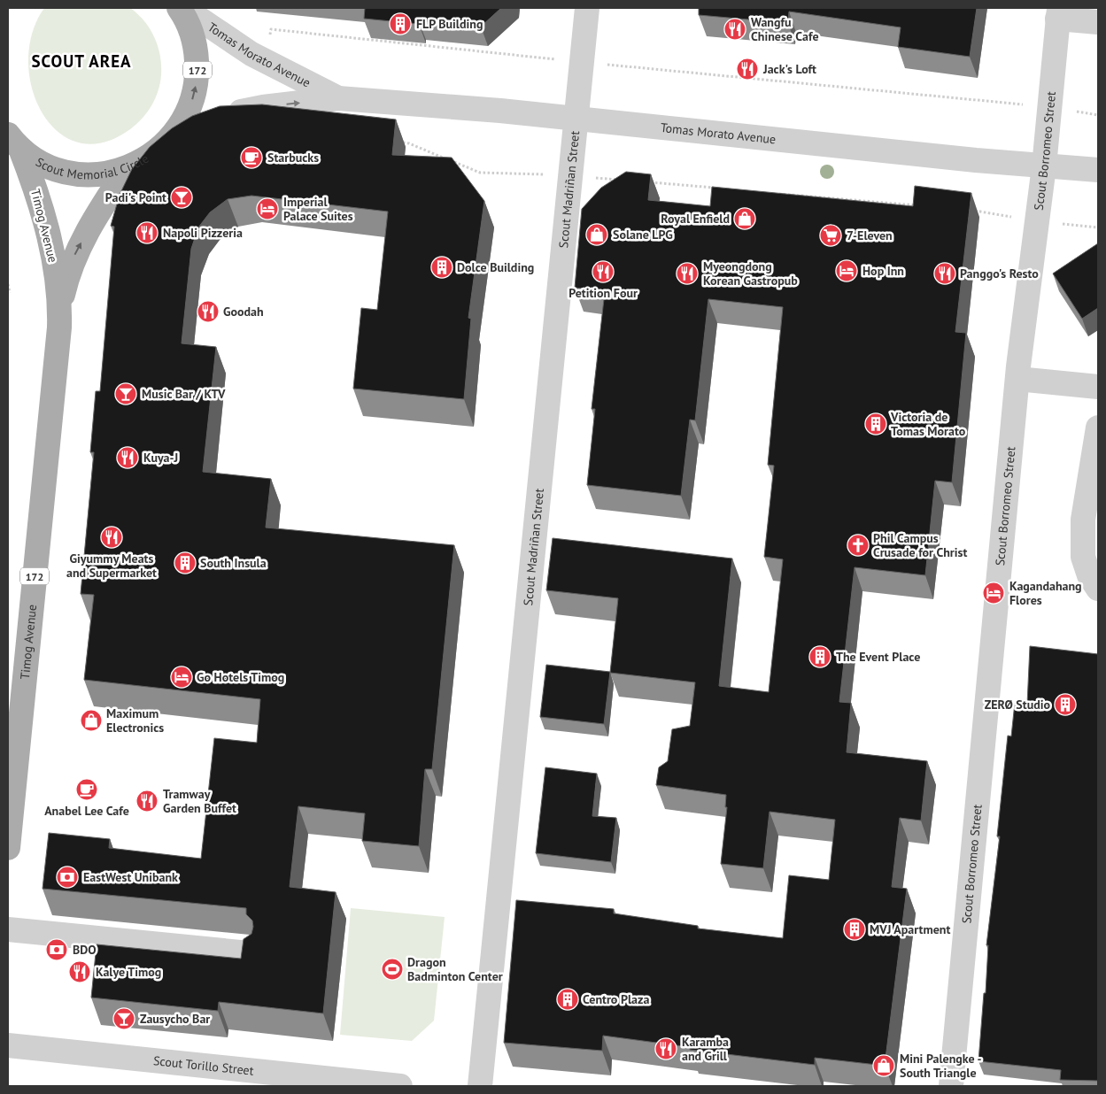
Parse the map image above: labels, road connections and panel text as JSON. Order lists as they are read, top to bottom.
{
  "streets": {
    "main road": ["172", "Scout Memorial Circle", "Timog Avenue"],
    "street": [
      "Tomas Morato Avenue",
      "Scout Borromeo Street",
      "Scout Madriñan Street",
      "Scout Torillo Street"
    ]
  },
  "crossings": [
    ["Tomas Morato Avenue", "Scout Borromeo Street"],
    ["Tomas Morato Avenue", "Scout Memorial Circle"],
    ["Tomas Morato Avenue", "Scout Madriñan Street"],
    ["Scout Memorial Circle", "Timog Avenue"]
  ],
  "one_way": ["Scout Memorial Circle"],
  "districts": ["SCOUT AREA"],
  "places": {
    "building": [
      "FLP Building",
      "Dolce Building",
      "Victoria de Tomas Morato",
      "South Insula",
      "The Event Place",
      "ZERØ Studio",
      "MVJ Apartment",
      "Centro Plaza"
    ],
    "restaurant": [
      "Wangfu Chinese Cafe",
      "Jack's Loft",
      "Napoli Pizzeria",
      "Petition Four",
      "Myeongdong Korean Gastropub",
      "Panggo's Resto",
      "Goodah",
      "Kuya-J",
      "Giyummy Meats and Supermarket",
      "Tramway Garden Buffet",
      "Kalye Timog",
      "Karamba and Grill"
    ],
    "cafe": ["Starbucks", "Anabel Lee Cafe"],
    "bar": ["Padi's Point", "Music Bar / KTV", "Zausycho Bar"],
    "hotel": [
      "Imperial Palace Suites",
      "Hop Inn",
      "Kagandahang Flores",
      "Go Hotels Timog"
    ],
    "shop": [
      "Royal Enfield",
      "Solane LPG",
      "Maximum Electronics",
      "Mini Palengke - South Triangle"
    ],
    "supermarket": ["7-Eleven"],
    "church": ["Phil Campus Crusade for Christ"],
    "bank": ["EastWest Unibank", "BDO"],
    "sports": ["Dragon Badminton Center"]
  }
}
